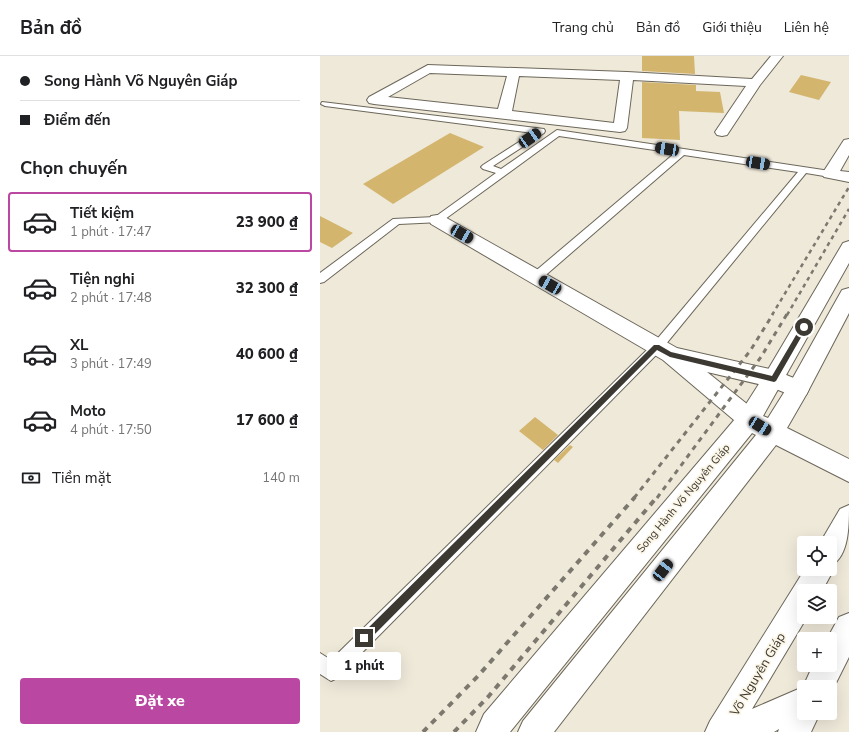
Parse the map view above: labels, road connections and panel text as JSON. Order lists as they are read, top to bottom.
{
  "streets": {
    "main road": ["Song Hành Võ Nguyên Giáp", "Võ Nguyên Giáp"]
  },
  "page": {
    "header": "Bản đồ",
    "nav": [
      "Trang chủ",
      "Bản đồ",
      "Giới thiệu",
      "Liên hệ"
    ],
    "banner": ["Song Hành Võ Nguyên Giáp", "Điểm đến"],
    "heading": "Chọn chuyến",
    "list": [
      {
        "name": "Tiết kiệm",
        "note": "1 phút · 17:47",
        "value": "23 900 ₫"
      },
      {
        "name": "Tiện nghi",
        "note": "2 phút · 17:48",
        "value": "32 300 ₫"
      },
      {
        "name": "XL",
        "note": "3 phút · 17:49",
        "value": "40 600 ₫"
      },
      {
        "name": "Moto",
        "note": "4 phút · 17:50",
        "value": "17 600 ₫"
      }
    ],
    "pay": ["Tiền mặt", "140 m"],
    "map_buttons": ["+", "−"],
    "bubble": "1 phút",
    "buttons": "Đặt xe"
  }
}
